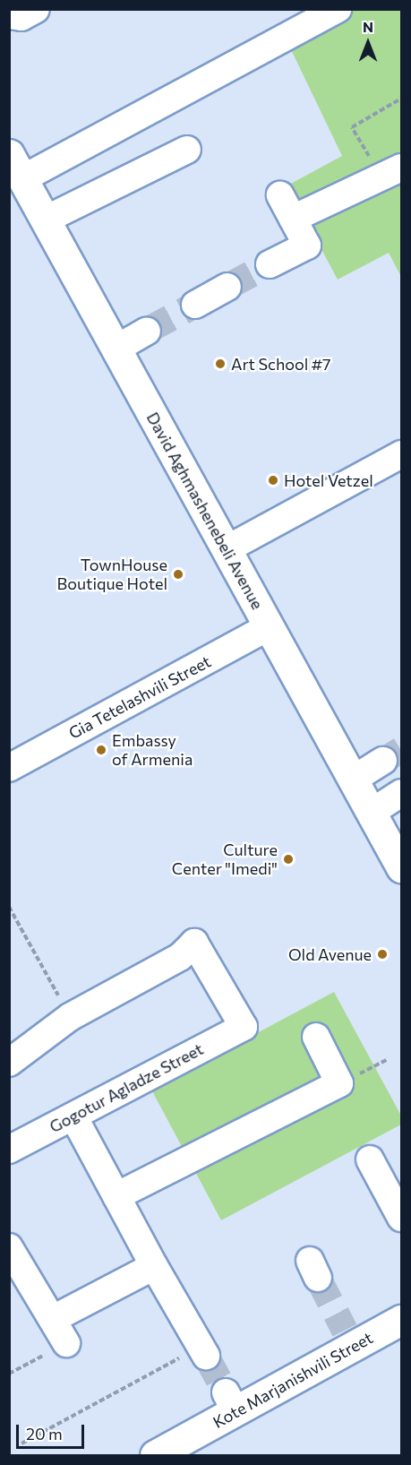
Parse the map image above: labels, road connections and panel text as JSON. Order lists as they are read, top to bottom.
{
  "streets": {
    "main road": ["David Aghmashenebeli Avenue", "Kote Marjanishvili Street"],
    "street": ["Gia Tetelashvili Street", "Gogotur Agladze Street"]
  },
  "crossings": [
    ["David Aghmashenebeli Avenue", "Gia Tetelashvili Street"]
  ],
  "places": [
    "Art School #7",
    "Hotel Vetzel",
    "TownHouse Boutique Hotel",
    "Embassy of Armenia",
    "Culture Center \"Imedi\"",
    "Old Avenue"
  ],
  "scale_bar": "20 m",
  "north": "top"
}
